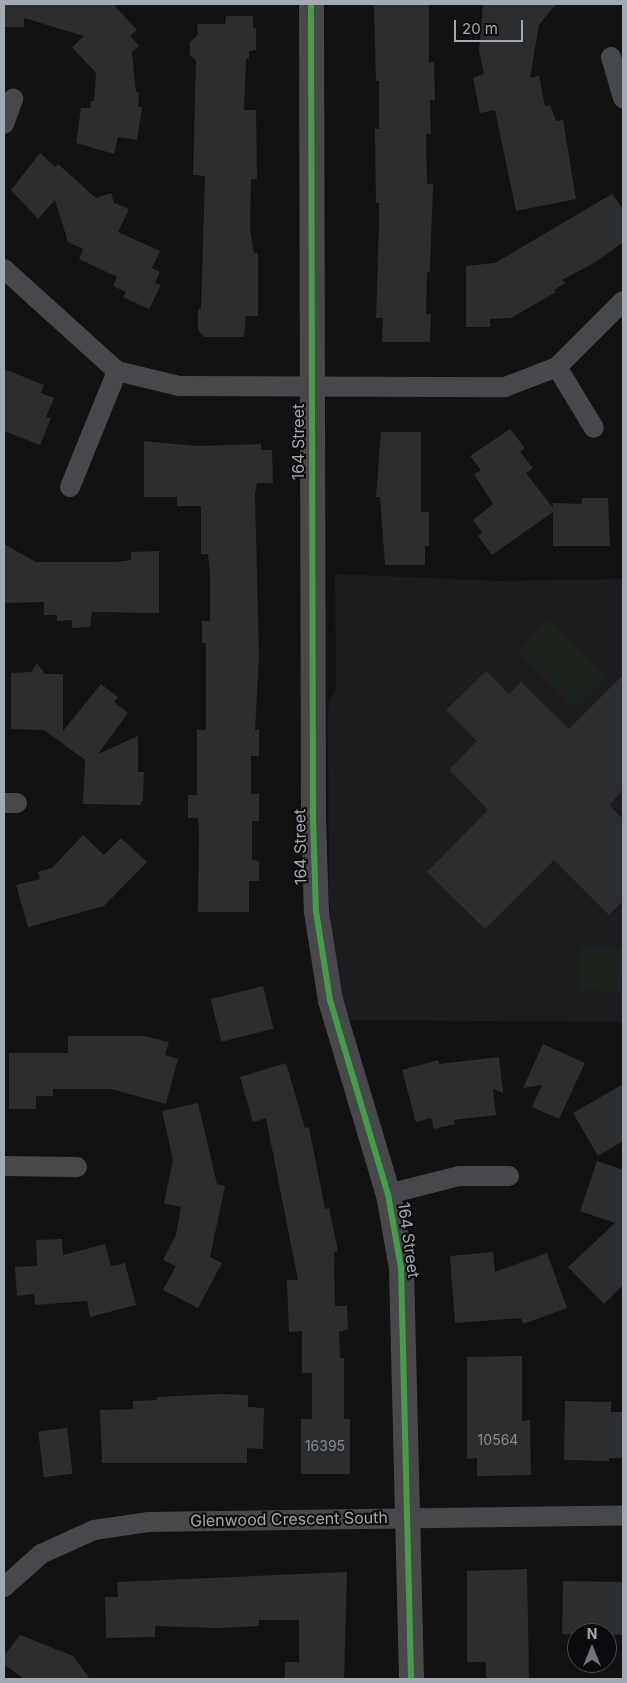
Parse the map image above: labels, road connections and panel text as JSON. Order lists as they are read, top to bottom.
{
  "streets": {
    "street": ["164 Street", "Glenwood Crescent South"]
  },
  "crossings": [
    ["164 Street", "Glenwood Crescent South"]
  ],
  "house_numbers": ["10564", "16395"],
  "scale_bar": "20 m",
  "north": "top"
}
